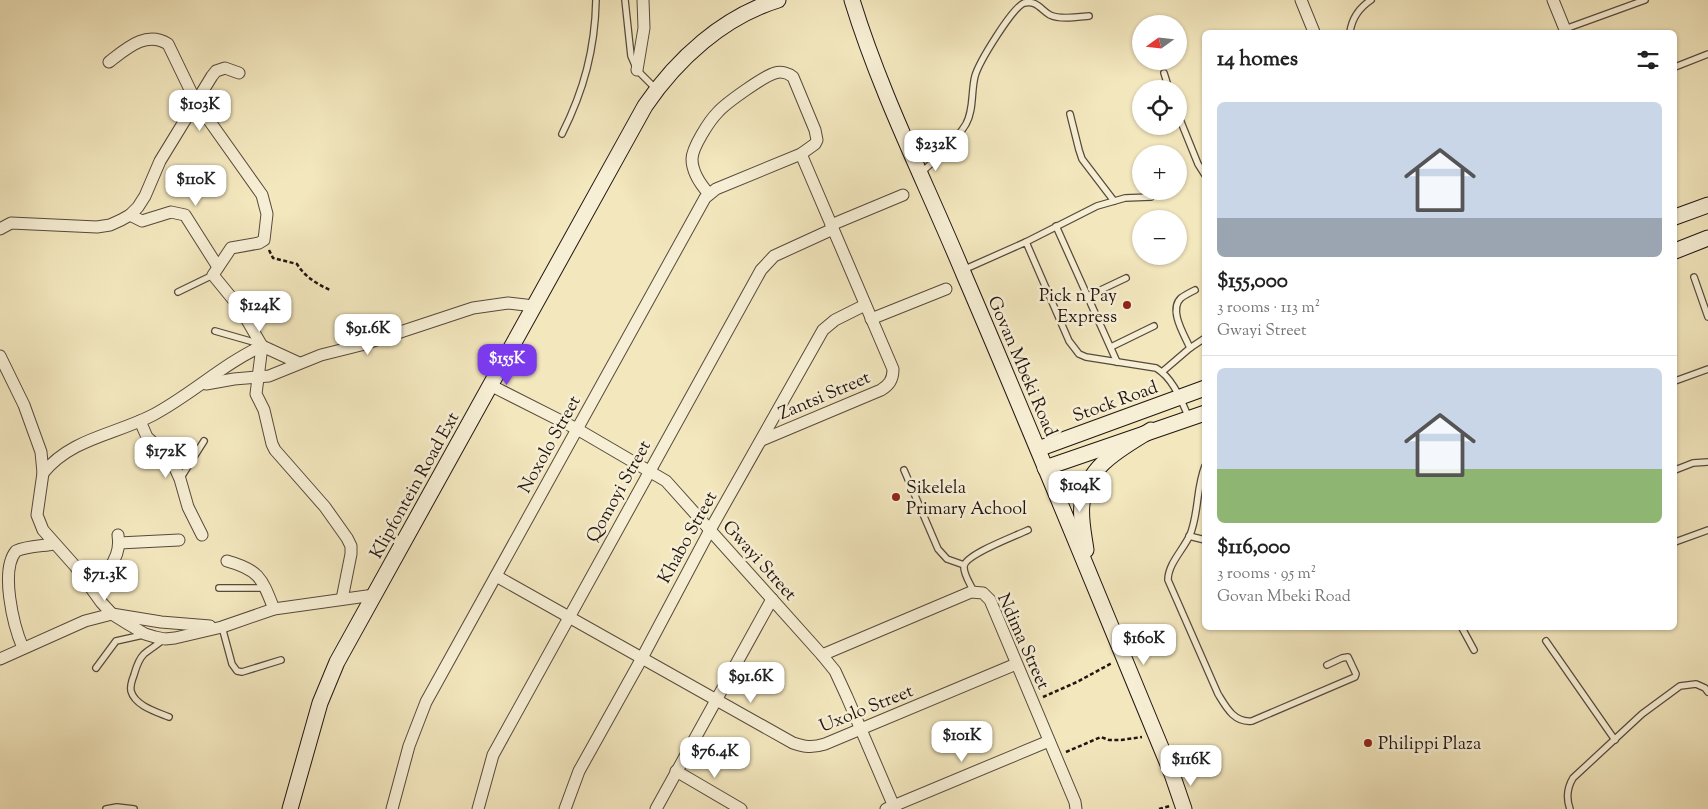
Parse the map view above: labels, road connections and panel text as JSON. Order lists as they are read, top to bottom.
{
  "streets": {
    "main road": ["Govan Mbeki Road", "Stock Road", "Klipfontein Road Ext"],
    "street": [
      "Zantsi Street",
      "Noxolo Street",
      "Qomoyi Street",
      "Khabo Street",
      "Gwayi Street",
      "Ndima Street",
      "Uxolo Street"
    ]
  },
  "crossings": [
    ["Govan Mbeki Road", "Stock Road"],
    ["Zantsi Street", "Qomoyi Street"],
    ["Zantsi Street", "Khabo Street"],
    ["Noxolo Street", "Gwayi Street"],
    ["Noxolo Street", "Uxolo Street"],
    ["Klipfontein Road Ext", "Gwayi Street"],
    ["Qomoyi Street", "Gwayi Street"],
    ["Qomoyi Street", "Uxolo Street"],
    ["Khabo Street", "Gwayi Street"],
    ["Khabo Street", "Uxolo Street"],
    ["Gwayi Street", "Ndima Street"],
    ["Gwayi Street", "Uxolo Street"],
    ["Ndima Street", "Uxolo Street"]
  ],
  "places": ["Pick n Pay Express", "Sikelela Primary Achool", "Philippi Plaza"],
  "north": "left",
  "page": {
    "map_buttons": ["+", "−"],
    "heading": "14 homes",
    "price": [
      "$103K",
      "$232K",
      "$110K",
      "$124K",
      "$91.6K",
      "$155K",
      "$172K",
      "$104K",
      "$71.3K",
      "$160K",
      "$91.6K",
      "$101K",
      "$76.4K",
      "$116K"
    ],
    "list": [
      {
        "name": "$155,000",
        "note": "3 rooms · 113 m² · Gwayi Street"
      },
      {
        "name": "$116,000",
        "note": "3 rooms · 95 m² · Govan Mbeki Road"
      }
    ]
  }
}
